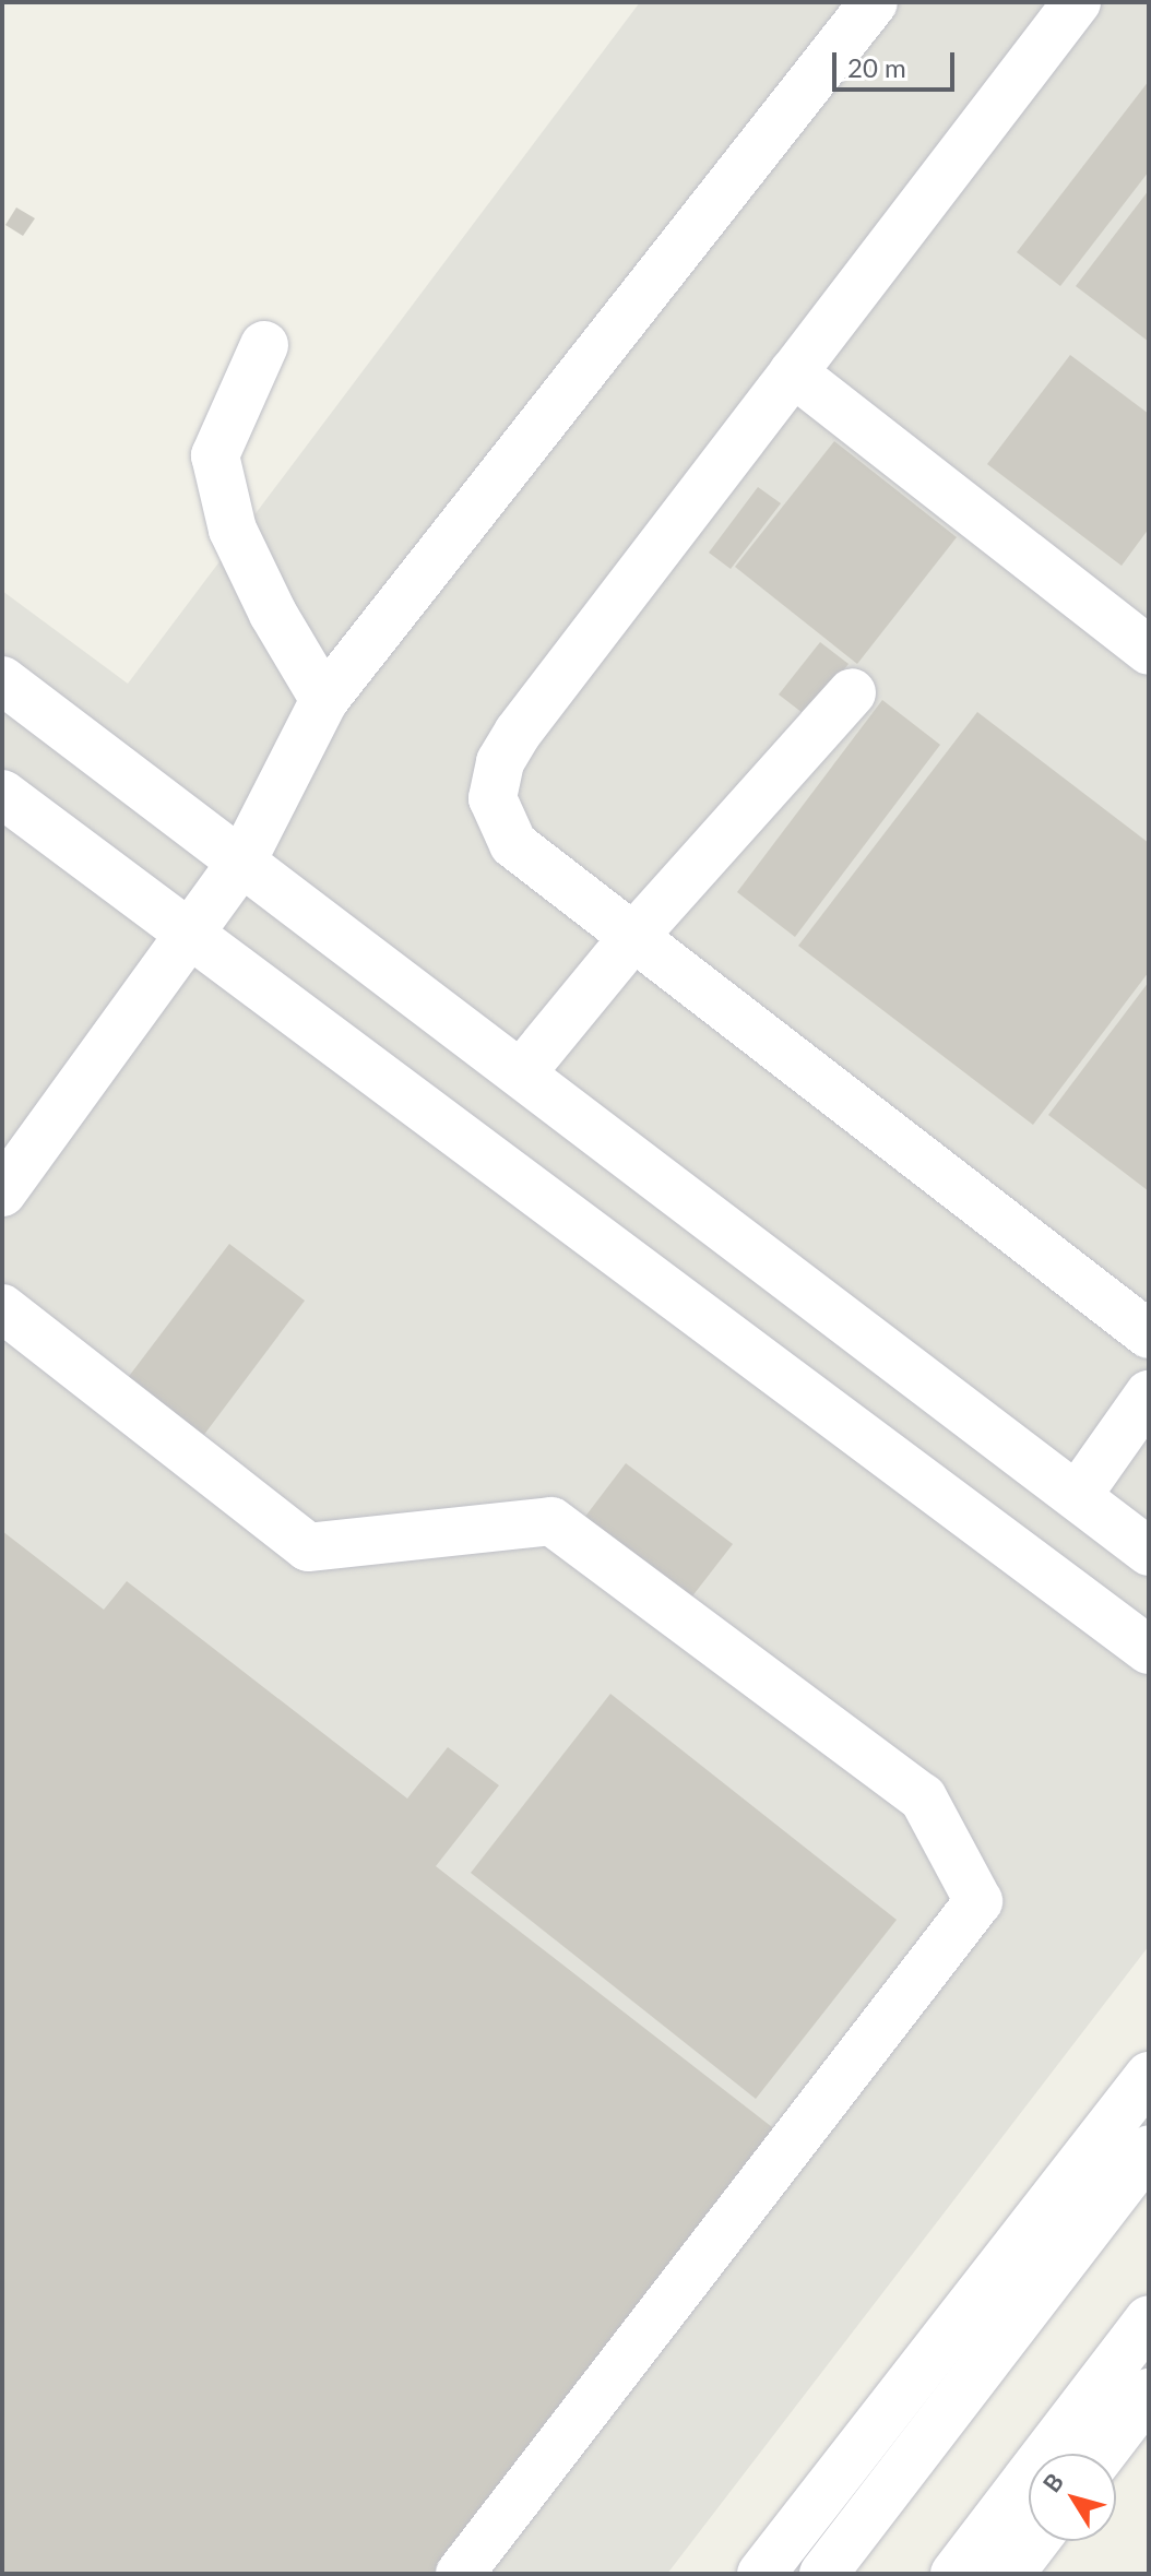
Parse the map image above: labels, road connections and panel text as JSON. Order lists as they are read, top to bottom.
{
  "scale_bar": "20 m",
  "north": "top left"
}
